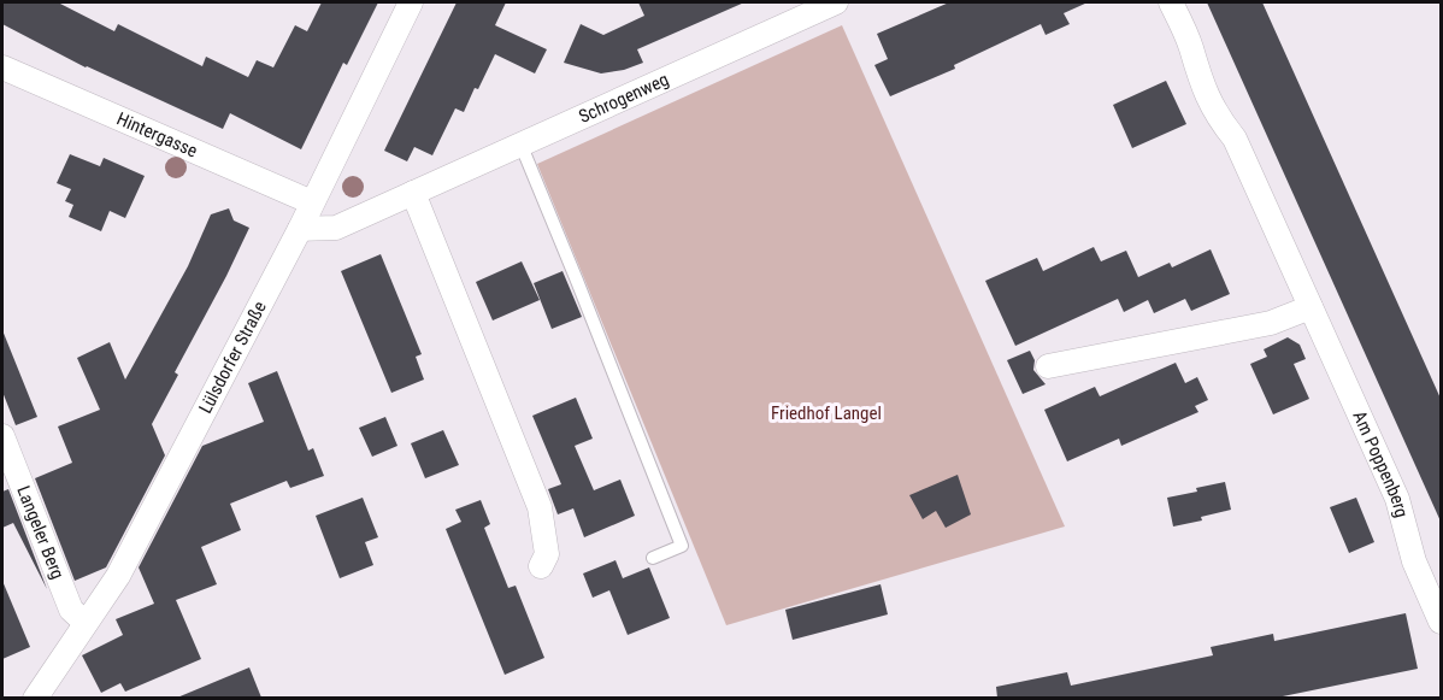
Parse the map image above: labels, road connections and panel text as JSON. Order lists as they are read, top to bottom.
{
  "streets": {
    "street": [
      "Schrogenweg",
      "Hintergasse",
      "Lülsdorfer Straße",
      "Am Poppenberg",
      "Langeler Berg"
    ]
  },
  "crossings": [
    ["Schrogenweg", "Lülsdorfer Straße"],
    ["Hintergasse", "Lülsdorfer Straße"],
    ["Lülsdorfer Straße", "Langeler Berg"]
  ],
  "parks": ["Friedhof Langel"]
}
